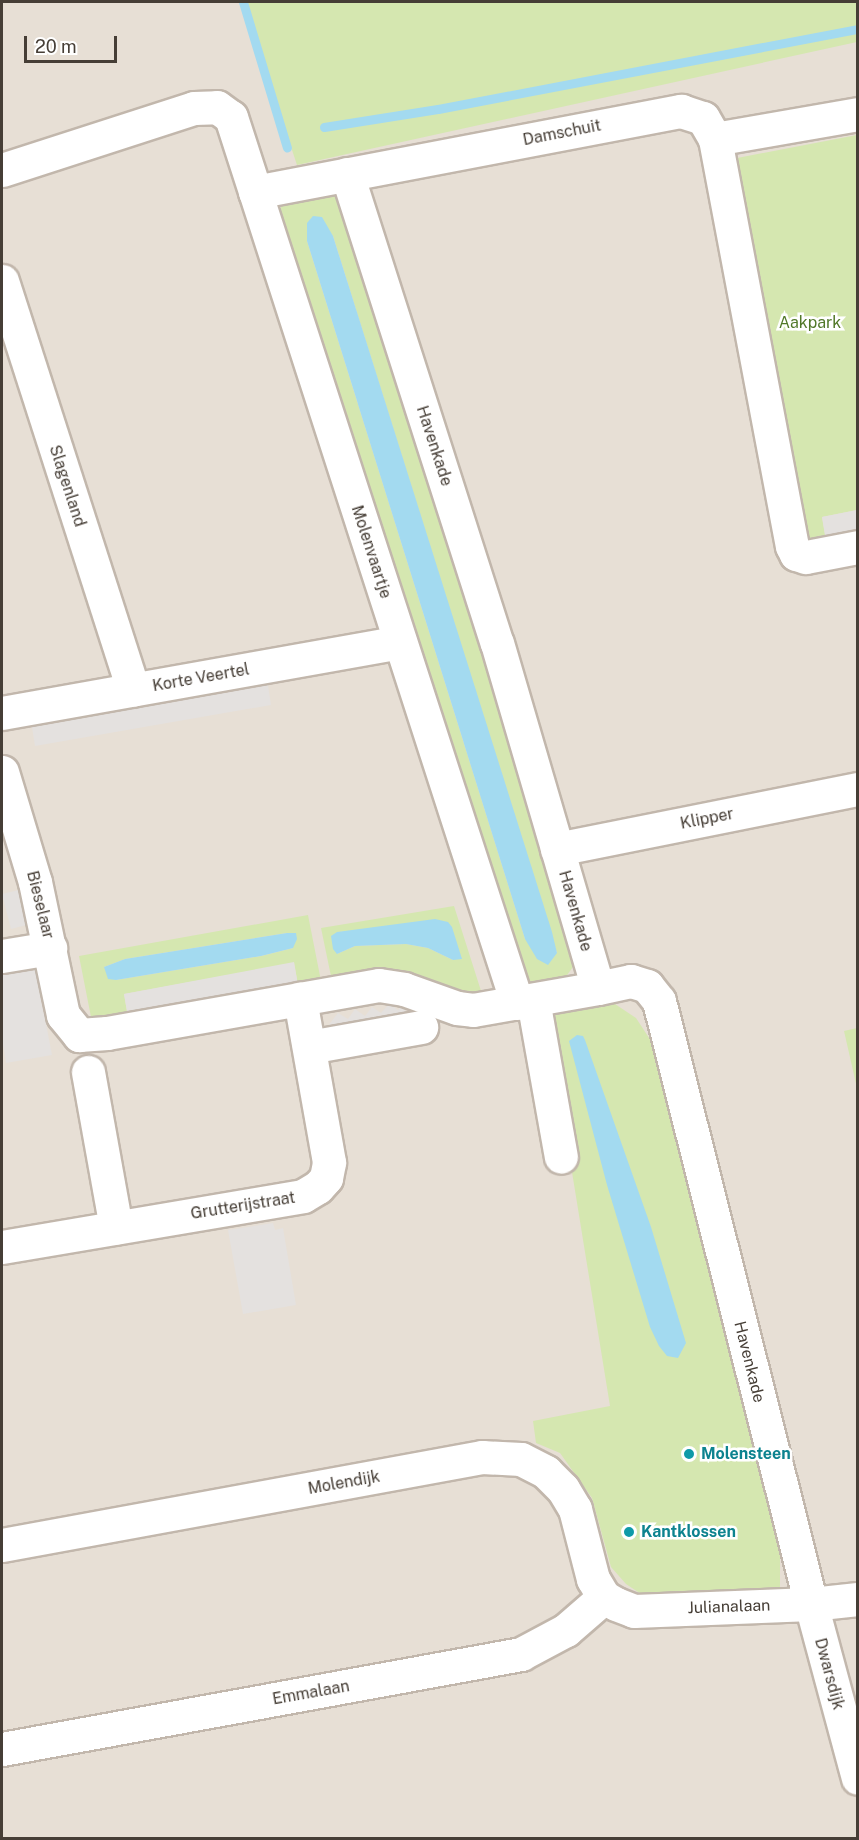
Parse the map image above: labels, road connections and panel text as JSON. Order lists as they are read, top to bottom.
{
  "streets": {
    "street": [
      "Damschuit",
      "Havenkade",
      "Slagenland",
      "Molenvaartje",
      "Korte Veertel",
      "Klipper",
      "Bieselaar",
      "Grutterijstraat",
      "Molendijk",
      "Julianalaan",
      "Dwarsdijk",
      "Emmalaan"
    ]
  },
  "crossings": [
    ["Damschuit", "Havenkade"],
    ["Damschuit", "Molenvaartje"],
    ["Havenkade", "Klipper"],
    ["Havenkade", "Julianalaan"],
    ["Havenkade", "Dwarsdijk"],
    ["Slagenland", "Korte Veertel"],
    ["Molenvaartje", "Korte Veertel"],
    ["Bieselaar", "Grutterijstraat"],
    ["Molendijk", "Julianalaan"],
    ["Molendijk", "Emmalaan"],
    ["Julianalaan", "Dwarsdijk"],
    ["Julianalaan", "Emmalaan"]
  ],
  "parks": ["Aakpark"],
  "places": ["Molensteen", "Kantklossen"],
  "scale_bar": "20 m"
}
